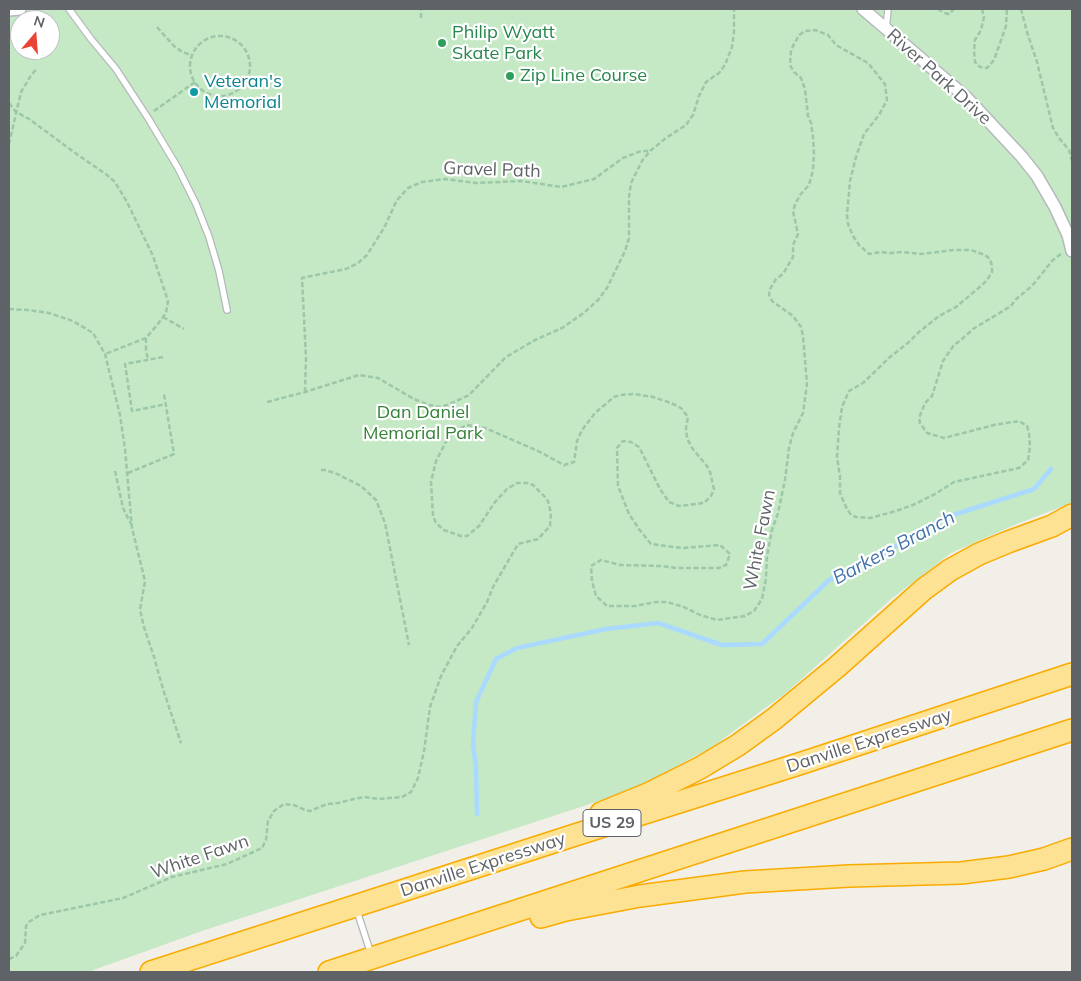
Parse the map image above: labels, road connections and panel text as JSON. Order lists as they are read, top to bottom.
{
  "streets": {
    "highway": ["Danville Expressway", "US 29"],
    "street": ["River Park Drive"],
    "path": ["Gravel Path", "White Fawn"]
  },
  "crossings": [
    ["River Park Drive", "White Fawn"]
  ],
  "water": ["Barkers Branch"],
  "parks": ["Dan Daniel Memorial Park"],
  "places": ["Philip Wyatt Skate Park", "Zip Line Course", "Veteran's Memorial"],
  "north": "top"
}
